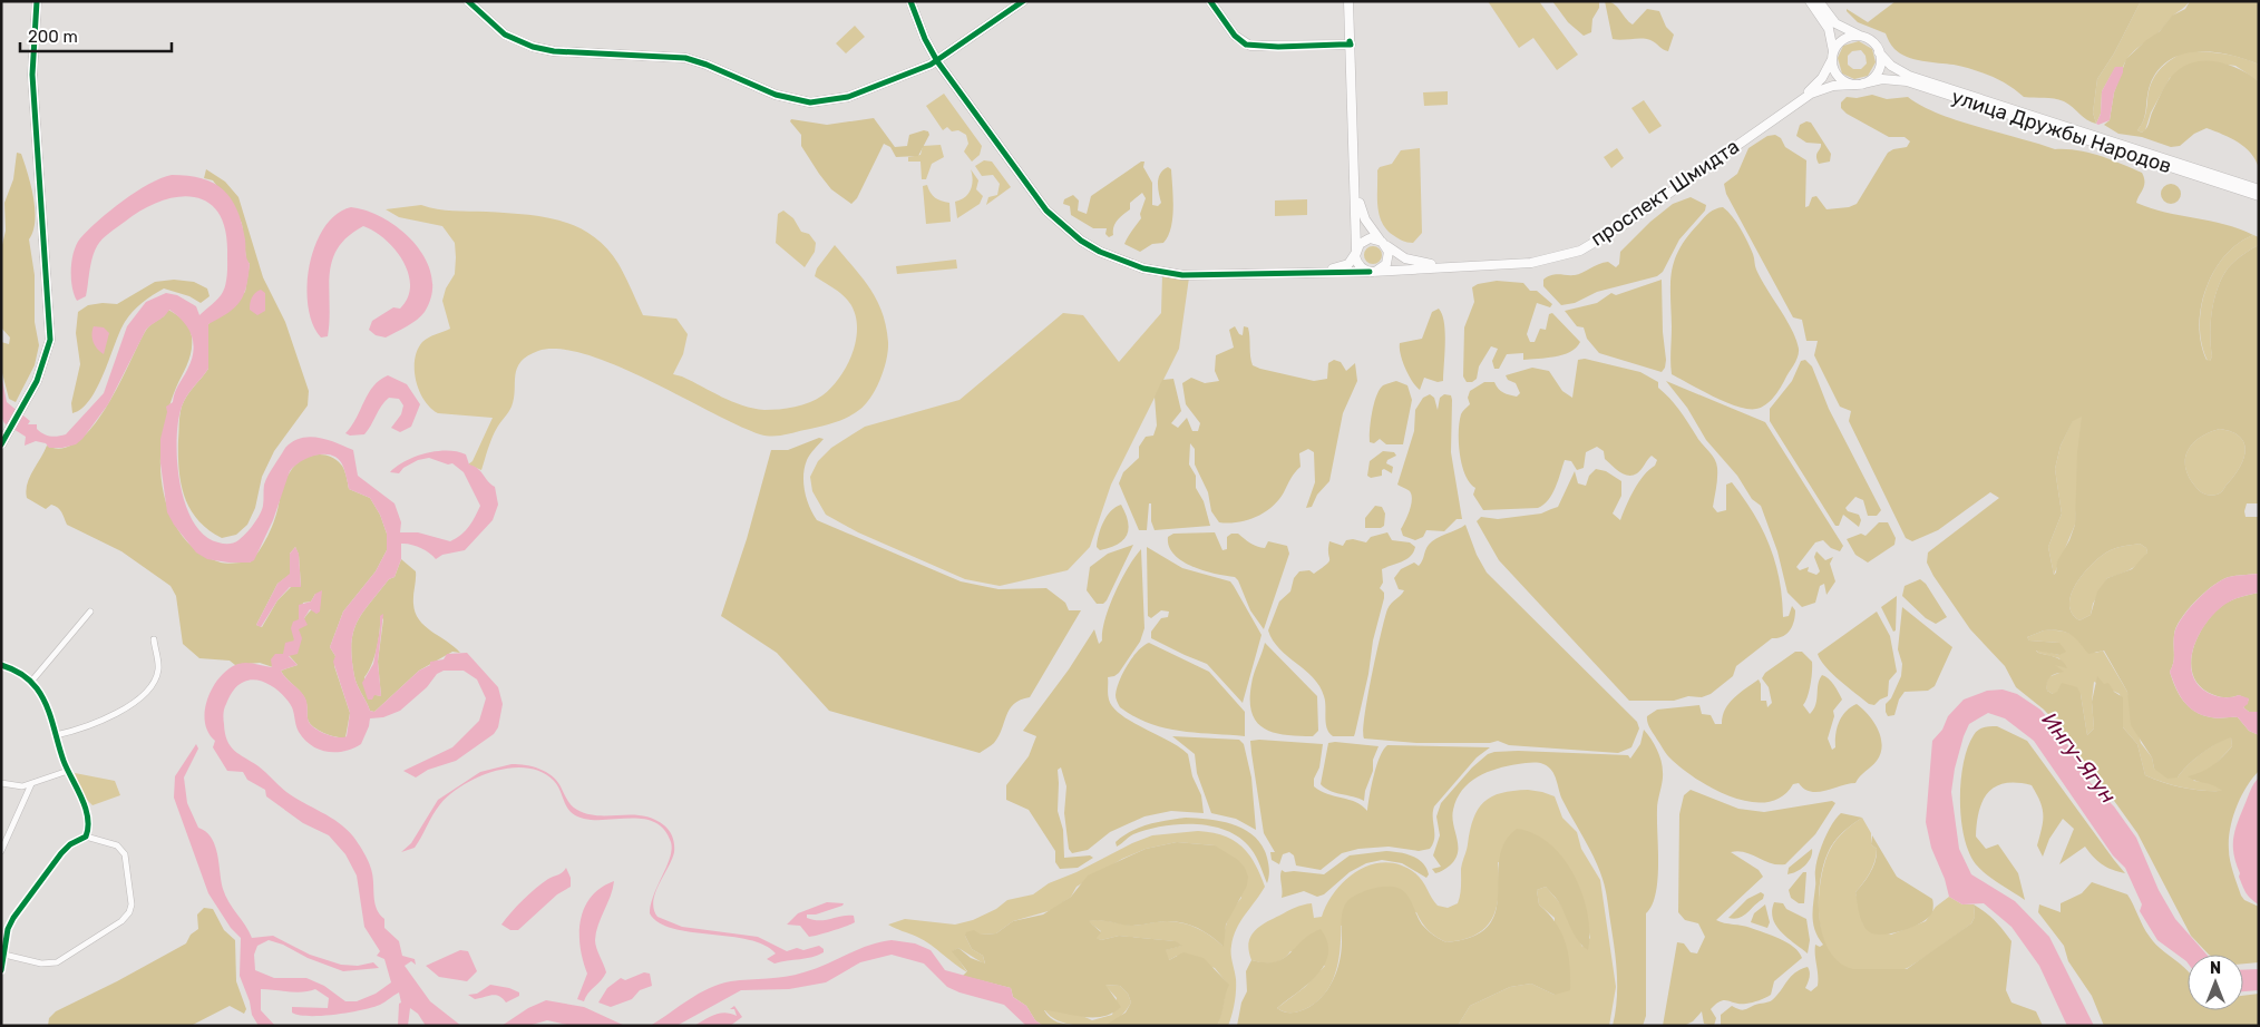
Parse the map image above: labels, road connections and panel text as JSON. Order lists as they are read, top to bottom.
{
  "streets": {
    "street": ["улица Дружбы Народов", "проспект Шмидта"]
  },
  "crossings": [
    ["улица Дружбы Народов", "проспект Шмидта"]
  ],
  "water": ["Ингу-Ягун"],
  "scale_bar": "200 m",
  "north": "top"
}
